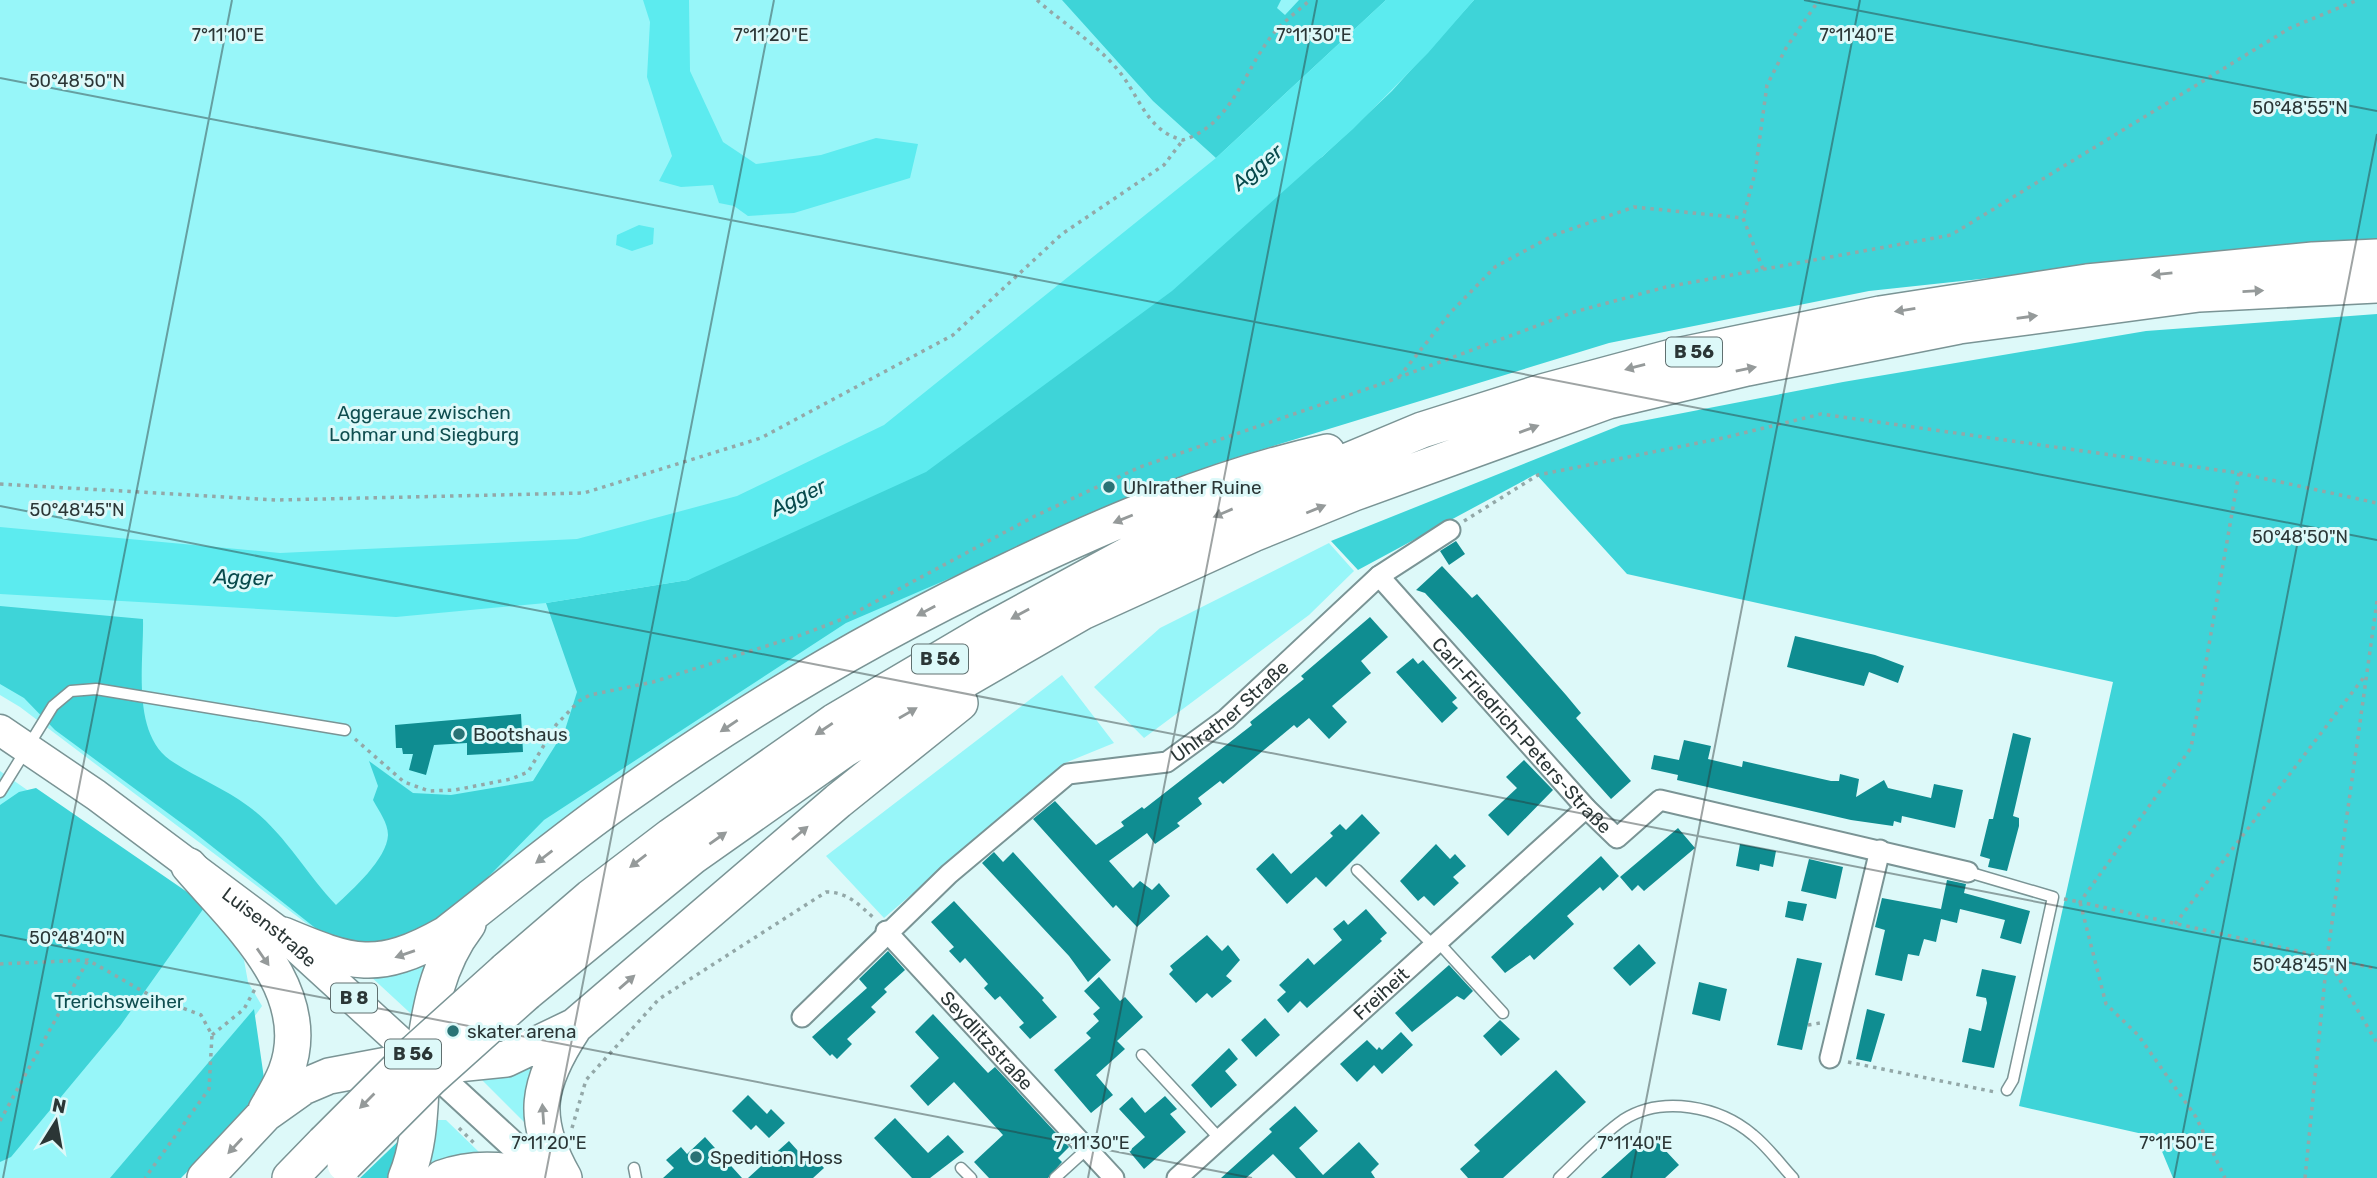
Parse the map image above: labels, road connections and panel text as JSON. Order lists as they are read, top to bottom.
{
  "streets": {
    "highway": ["B 56"],
    "main road": ["Luisenstraße", "B 8"],
    "street": [
      "Uhlrather Straße",
      "Carl-Friedrich-Peters-Straße",
      "Freiheit",
      "Seydlitzstraße"
    ]
  },
  "crossings": [
    ["Uhlrather Straße", "Carl-Friedrich-Peters-Straße"],
    ["Uhlrather Straße", "Seydlitzstraße"],
    ["Carl-Friedrich-Peters-Straße", "Freiheit"]
  ],
  "water": ["Agger"],
  "parks": ["Aggeraue zwischen Lohmar und Siegburg", "Trerichsweiher"],
  "places": [
    "Uhlrather Ruine",
    "Bootshaus",
    "skater arena",
    "Spedition Hoss"
  ],
  "north": "top",
  "coordinates": [
    "7°11'10\"E",
    "7°11'20\"E",
    "7°11'30\"E",
    "7°11'40\"E",
    "50°48'50\"N",
    "50°48'55\"N",
    "50°48'45\"N",
    "50°48'40\"N",
    "7°11'50\"E"
  ]
}
